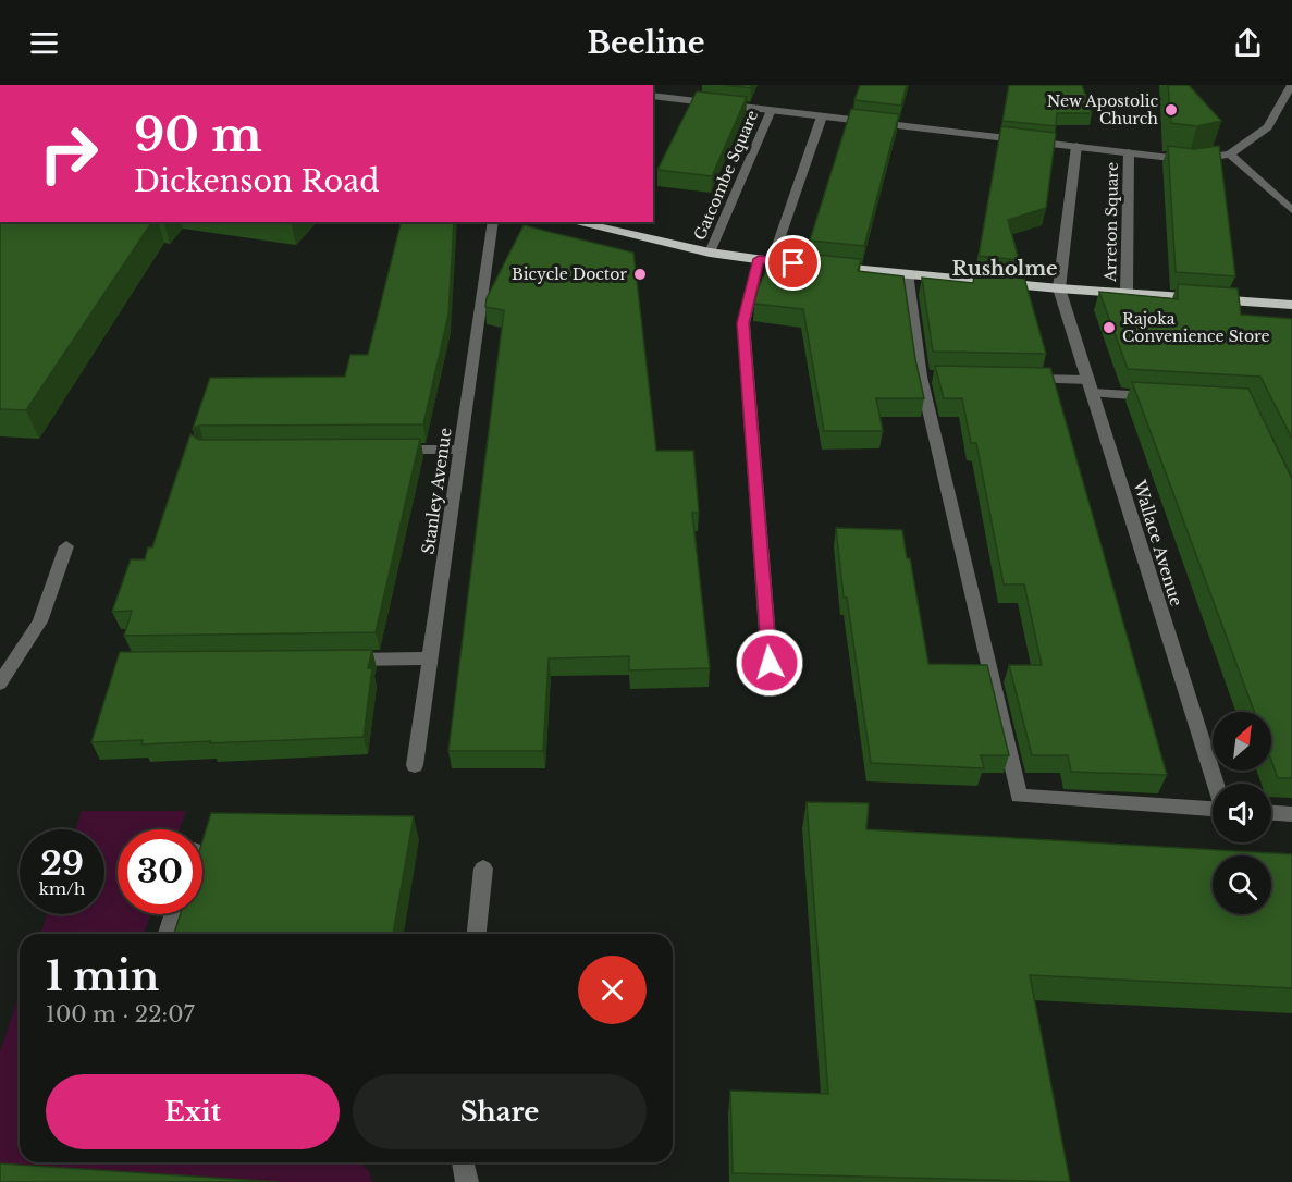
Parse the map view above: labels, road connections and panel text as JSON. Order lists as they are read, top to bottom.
{
  "streets": {
    "street": [
      "Gatcombe Square",
      "Arreton Square",
      "Stanley Avenue",
      "Wallace Avenue"
    ]
  },
  "districts": ["Rusholme"],
  "places": ["New Apostolic Church", "Bicycle Doctor", "Rajoka Convenience Store"],
  "north": "top right",
  "page": {
    "header": "Beeline",
    "turn": ["90 m", "Dickenson Road"],
    "speed": "29 km/h",
    "limit": "30",
    "heading": ["1 min", "100 m · 22:07"],
    "buttons": ["Exit", "Share"]
  }
}
